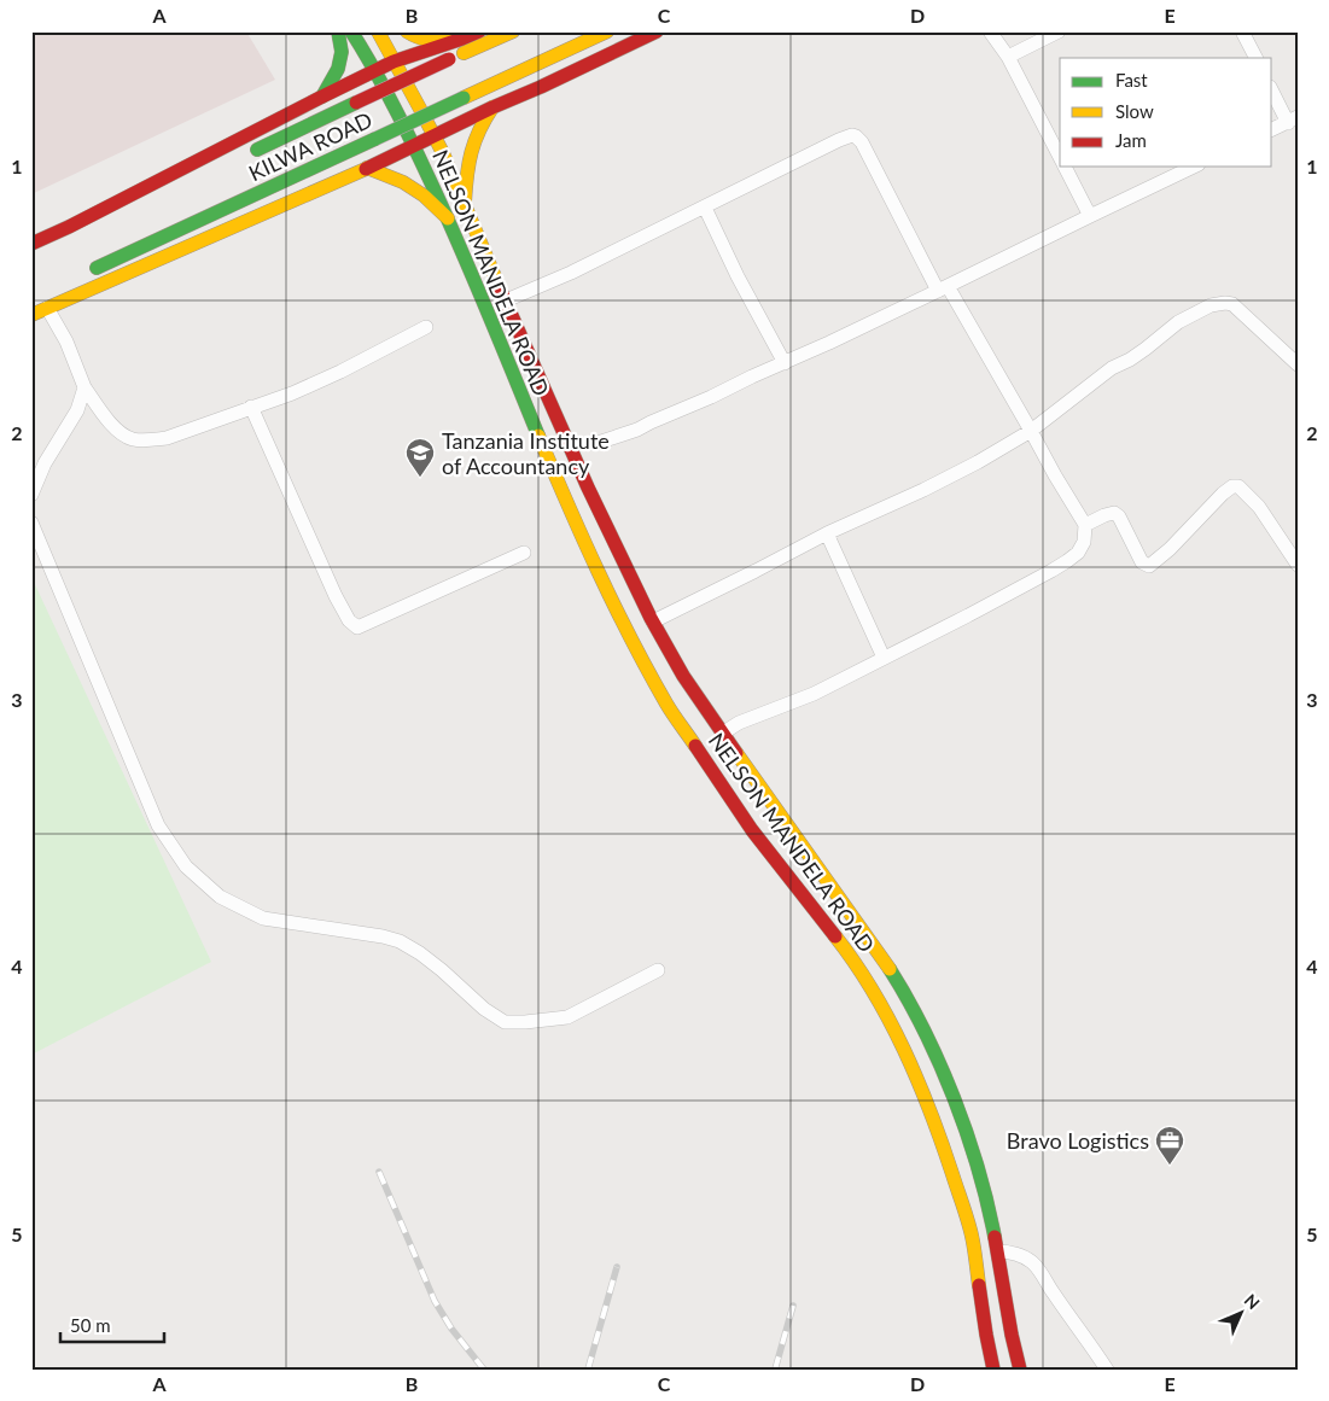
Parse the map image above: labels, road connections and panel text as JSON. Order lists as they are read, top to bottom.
{
  "streets": {
    "main road": ["KILWA ROAD", "NELSON MANDELA ROAD"]
  },
  "places": {
    "school or university": ["Tanzania Institute of Accountancy"],
    "office": ["Bravo Logistics"]
  },
  "legend": ["Fast", "Slow", "Jam"],
  "scale_bar": "50 m",
  "north": "top right",
  "grid": {
    "columns": [
      "A",
      "B",
      "C",
      "D",
      "E"
    ],
    "rows": [
      "1",
      "2",
      "3",
      "4",
      "5"
    ]
  }
}
